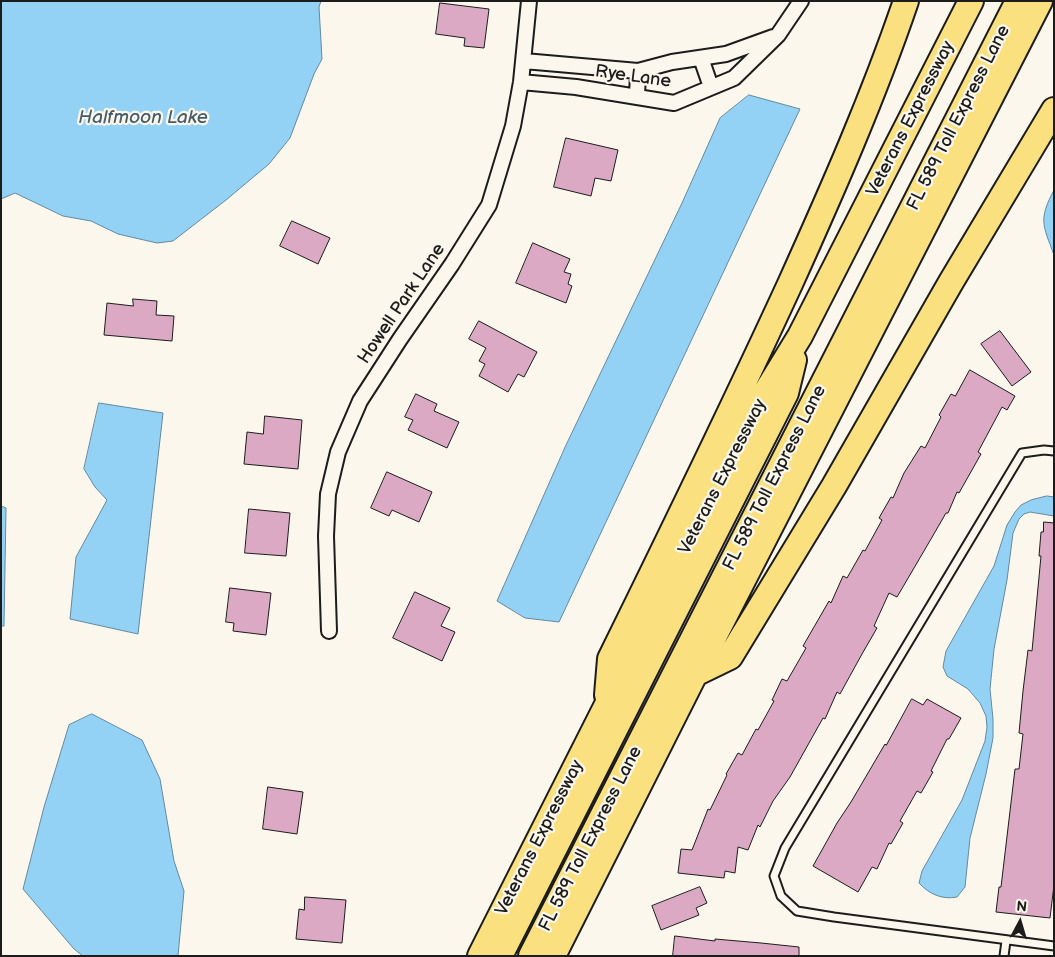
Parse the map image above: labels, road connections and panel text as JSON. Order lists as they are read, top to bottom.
{
  "streets": {
    "highway": ["FL 589 Toll Express Lane", "Veterans Expressway"],
    "street": ["Rye Lane", "Howell Park Lane"]
  },
  "crossings": [
    ["Rye Lane", "Howell Park Lane"],
    ["FL 589 Toll Express Lane", "Veterans Expressway"]
  ],
  "water": ["Halfmoon Lake"],
  "north": "top"
}
